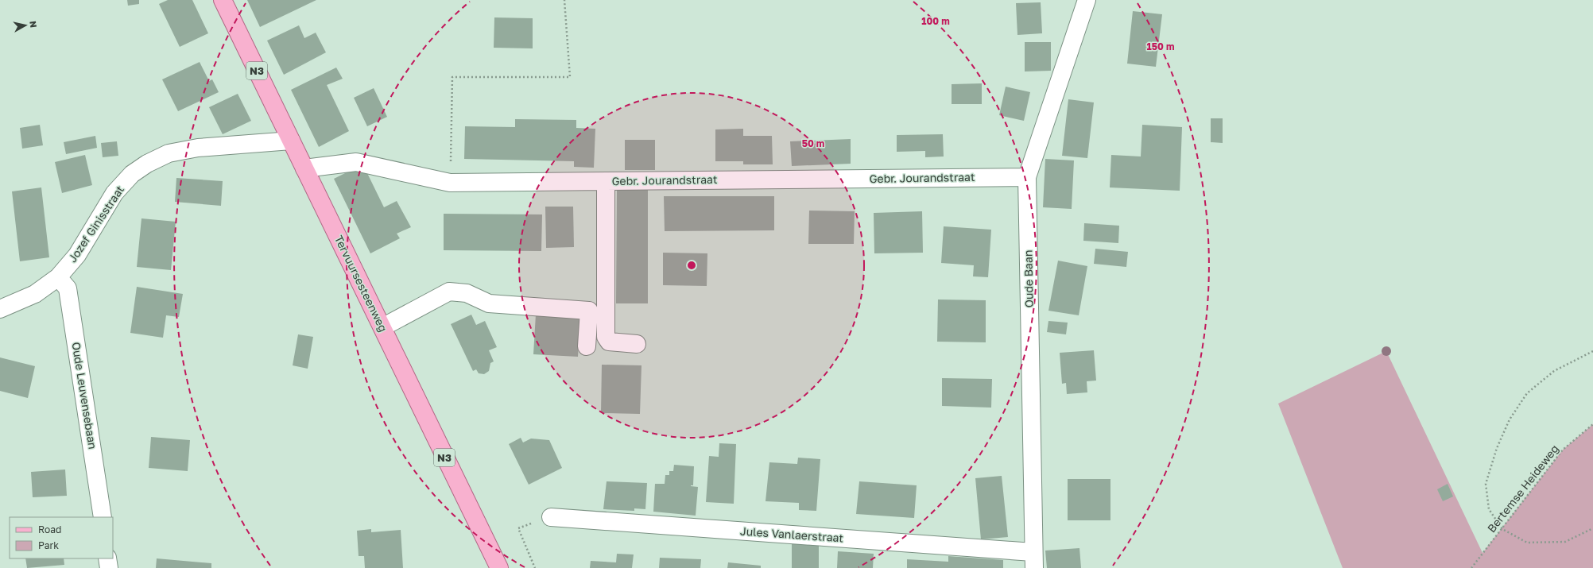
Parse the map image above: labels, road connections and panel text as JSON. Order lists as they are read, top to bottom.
{
  "streets": {
    "main road": ["N3", "Tervuursesteenweg"],
    "street": [
      "Gebr. Jourandstraat",
      "Jozef Ginisstraat",
      "Oude Baan",
      "Oude Leuvensebaan",
      "Jules Vanlaerstraat"
    ],
    "path": ["Bertemse Heideweg"]
  },
  "crossings": [
    ["Gebr. Jourandstraat", "Oude Baan"],
    ["Gebr. Jourandstraat", "Tervuursesteenweg"],
    ["Jozef Ginisstraat", "Tervuursesteenweg"],
    ["Jozef Ginisstraat", "Oude Leuvensebaan"],
    ["Oude Baan", "Jules Vanlaerstraat"]
  ],
  "legend": ["Road", "Park"],
  "north": "right",
  "rings": ["100 m", "150 m", "50 m"]
}
